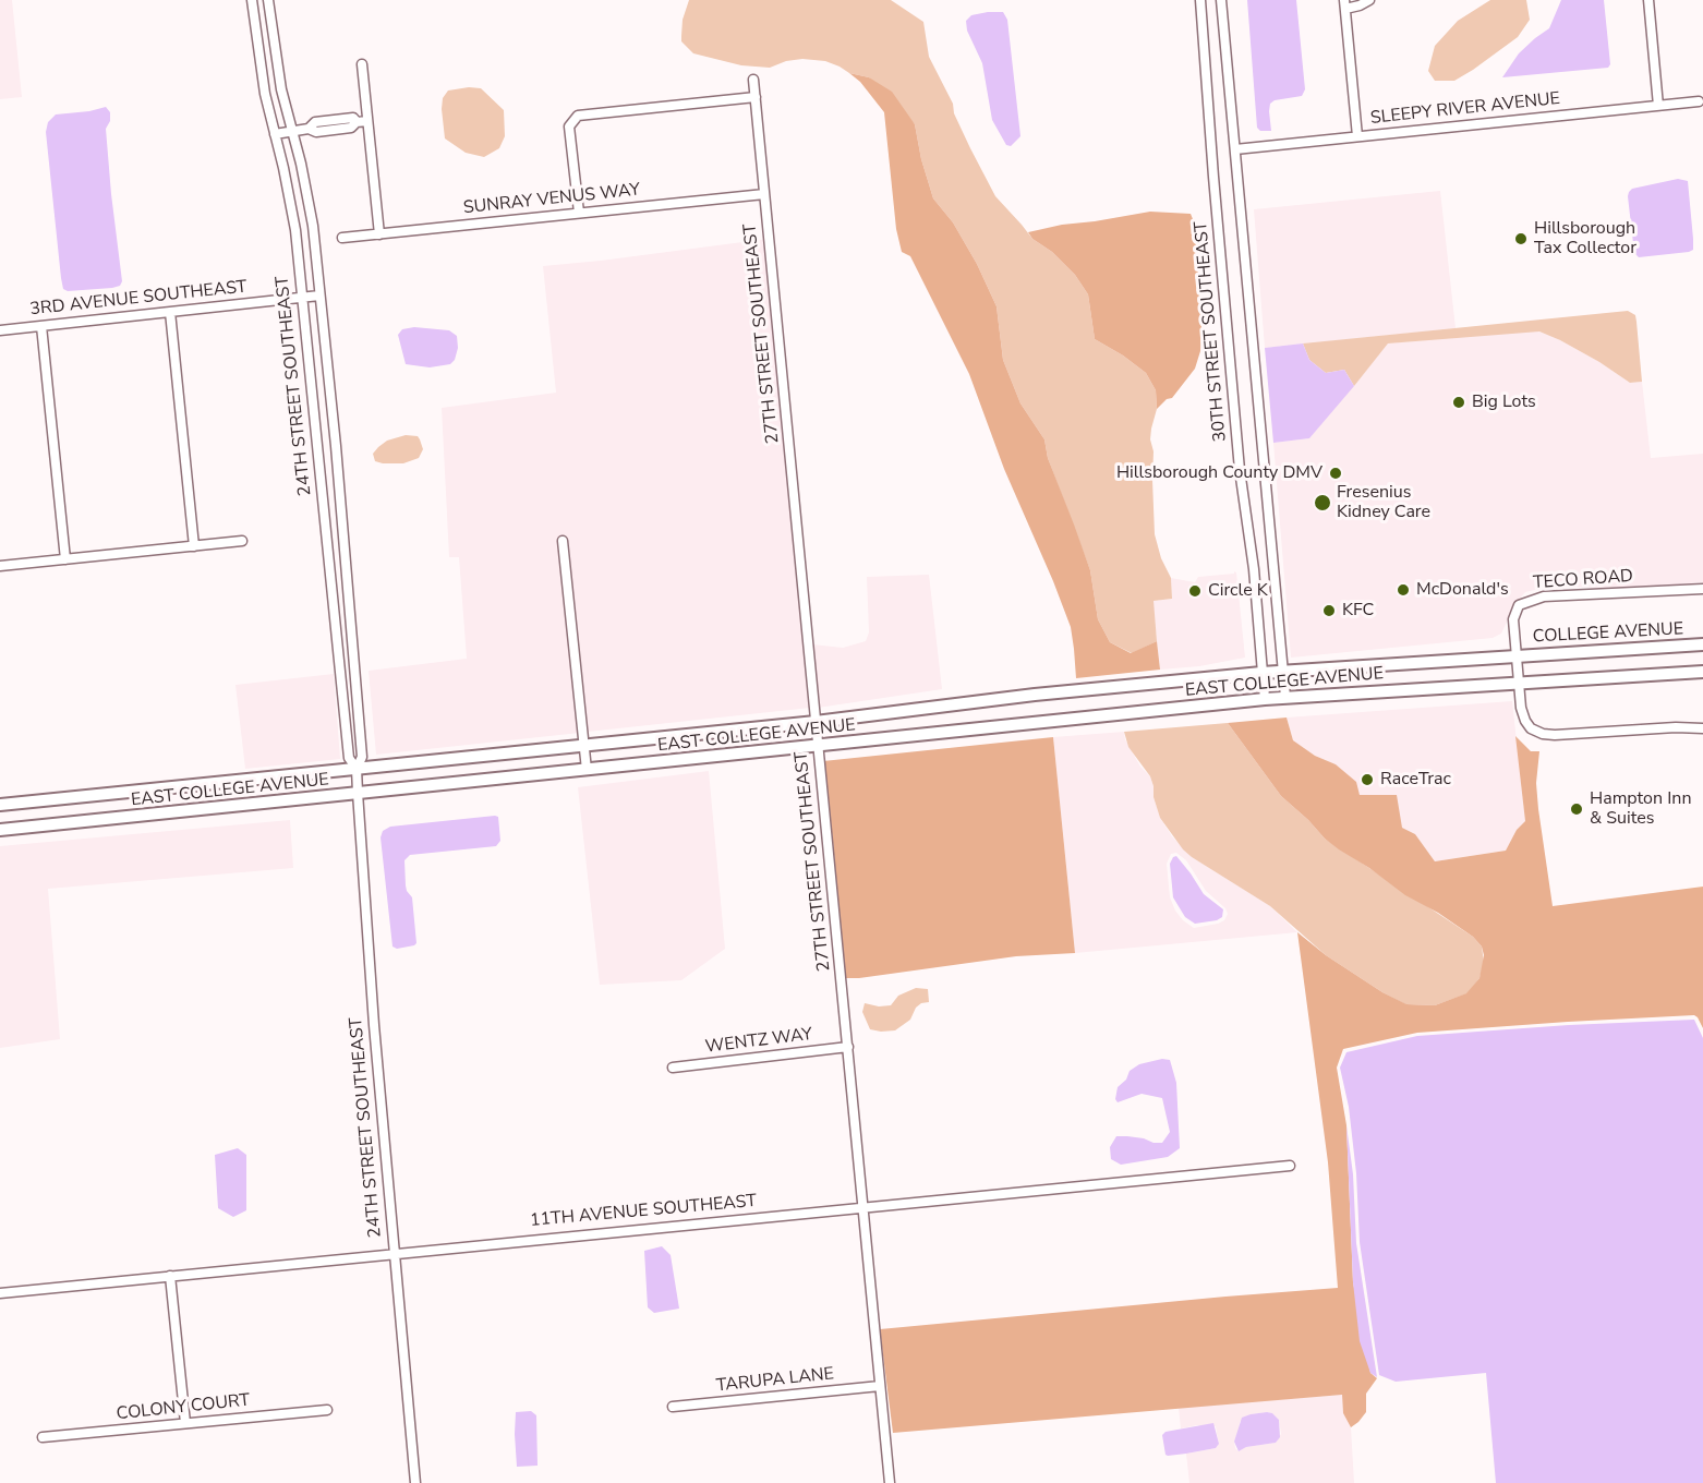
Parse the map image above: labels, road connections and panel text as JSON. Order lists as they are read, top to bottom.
{
  "streets": {
    "main road": ["COLLEGE AVENUE", "EAST COLLEGE AVENUE"],
    "street": [
      "SLEEPY RIVER AVENUE",
      "SUNRAY VENUS WAY",
      "3RD AVENUE SOUTHEAST",
      "30TH STREET SOUTHEAST",
      "27TH STREET SOUTHEAST",
      "24TH STREET SOUTHEAST",
      "TECO ROAD",
      "WENTZ WAY",
      "11TH AVENUE SOUTHEAST",
      "TARUPA LANE",
      "COLONY COURT"
    ]
  },
  "crossings": [
    ["SUNRAY VENUS WAY", "27TH STREET SOUTHEAST"],
    ["3RD AVENUE SOUTHEAST", "24TH STREET SOUTHEAST"],
    ["30TH STREET SOUTHEAST", "EAST COLLEGE AVENUE"],
    ["27TH STREET SOUTHEAST", "EAST COLLEGE AVENUE"],
    ["27TH STREET SOUTHEAST", "WENTZ WAY"],
    ["27TH STREET SOUTHEAST", "11TH AVENUE SOUTHEAST"],
    ["27TH STREET SOUTHEAST", "TARUPA LANE"],
    ["24TH STREET SOUTHEAST", "EAST COLLEGE AVENUE"],
    ["24TH STREET SOUTHEAST", "11TH AVENUE SOUTHEAST"],
    ["TECO ROAD", "COLLEGE AVENUE"],
    ["TECO ROAD", "EAST COLLEGE AVENUE"],
    ["COLLEGE AVENUE", "EAST COLLEGE AVENUE"]
  ],
  "places": [
    "Hillsborough Tax Collector",
    "Big Lots",
    "Hillsborough County DMV",
    "Fresenius Kidney Care",
    "McDonald's",
    "Circle K",
    "KFC",
    "RaceTrac",
    "Hampton Inn & Suites"
  ]
}
